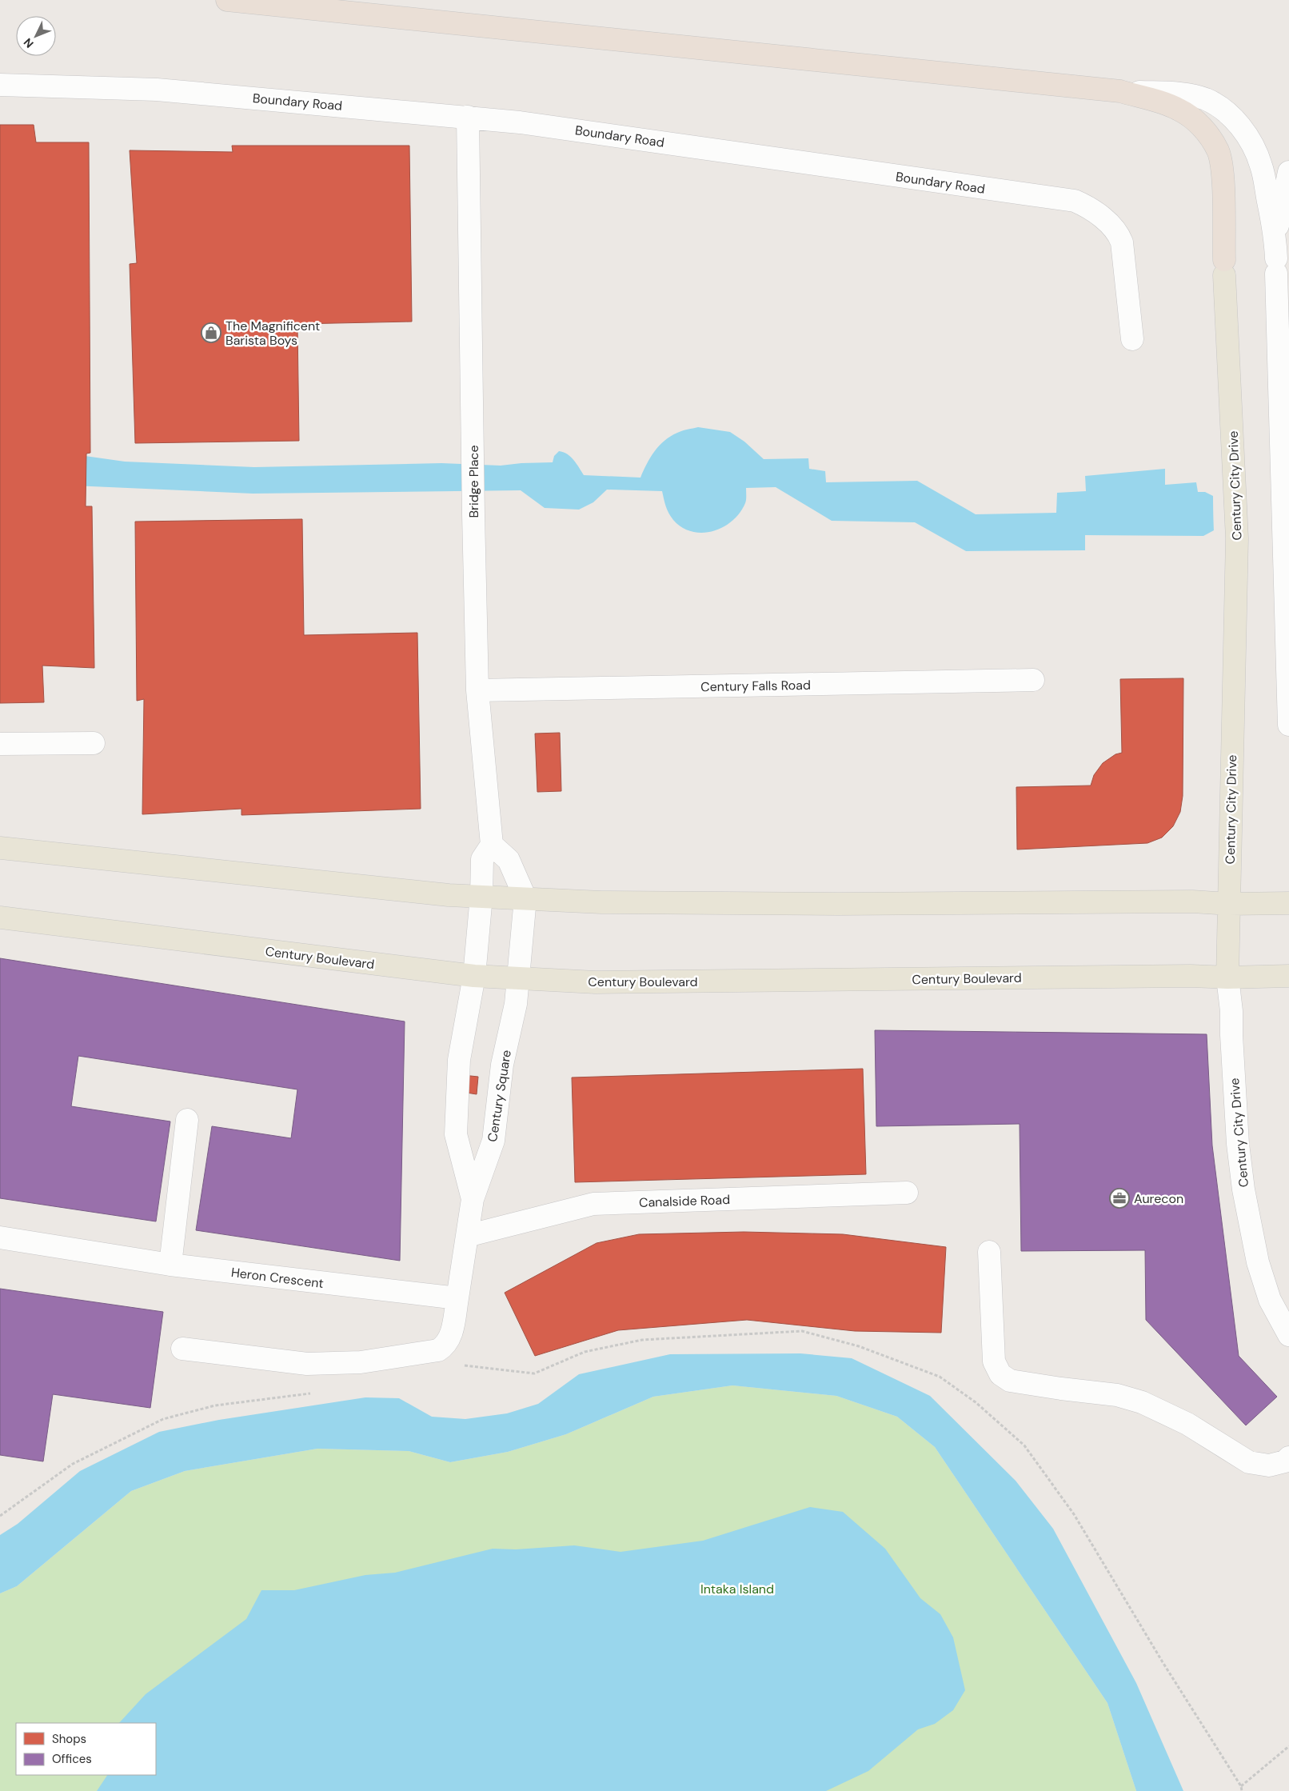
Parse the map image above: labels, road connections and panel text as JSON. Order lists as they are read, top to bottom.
{
  "streets": {
    "main road": ["Century City Drive", "Century Boulevard"],
    "street": [
      "Boundary Road",
      "Bridge Place",
      "Century Falls Road",
      "Century Square",
      "Canalside Road",
      "Heron Crescent"
    ]
  },
  "crossings": [
    ["Boundary Road", "Bridge Place"],
    ["Bridge Place", "Century Falls Road"],
    ["Century City Drive", "Century Boulevard"],
    ["Century Boulevard", "Century Square"]
  ],
  "parks": ["Intaka Island"],
  "places": {
    "shop": ["The Magnificent Barista Boys"],
    "office": ["Aurecon"]
  },
  "legend": ["Shops", "Offices"],
  "north": "bottom left"
}
